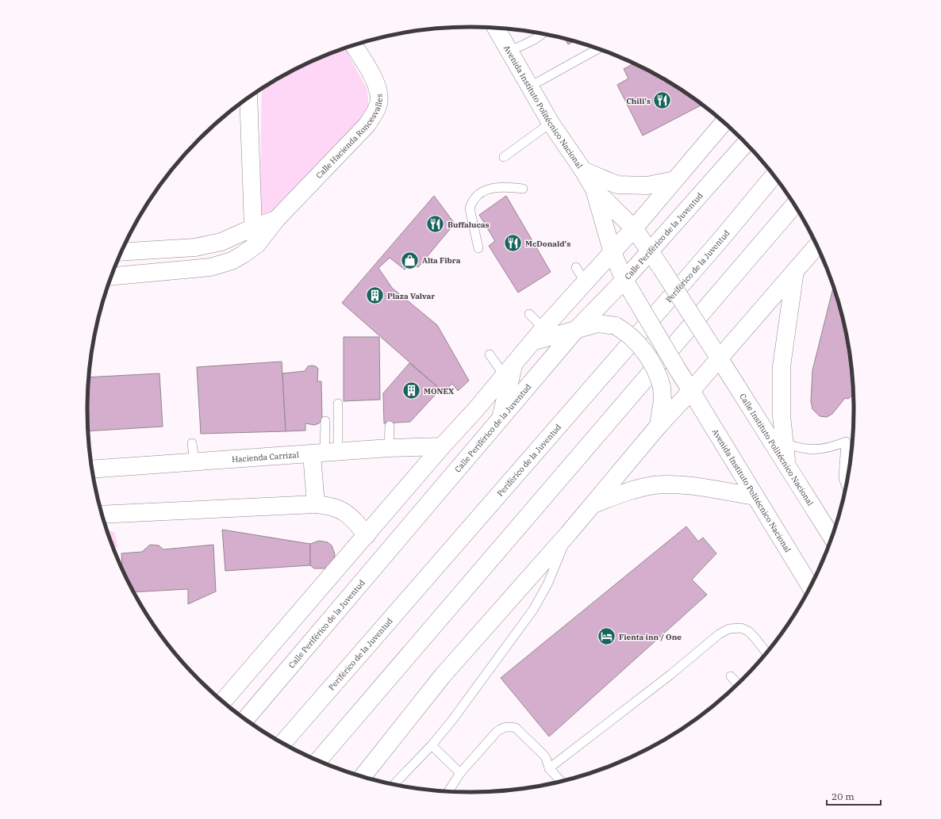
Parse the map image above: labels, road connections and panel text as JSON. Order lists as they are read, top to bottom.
{
  "streets": {
    "main road": [
      "Avenida Instituto Politécnico Nacional",
      "Calle Hacienda Roncesvalles",
      "Calle Periférico de la Juventud",
      "Periférico de la Juventud",
      "Calle Instituto Politécnico Nacional",
      "Hacienda Carrizal"
    ]
  },
  "crossings": [
    ["Avenida Instituto Politécnico Nacional", "Calle Periférico de la Juventud"],
    ["Avenida Instituto Politécnico Nacional", "Calle Instituto Politécnico Nacional"]
  ],
  "places": {
    "restaurant": ["Chili's", "Buffalucas", "McDonald's"],
    "shop": ["Alta Fibra"],
    "building": ["Plaza Valvar", "MONEX"],
    "hotel": ["Fienta inn / One"]
  },
  "scale_bar": "20 m"
}
